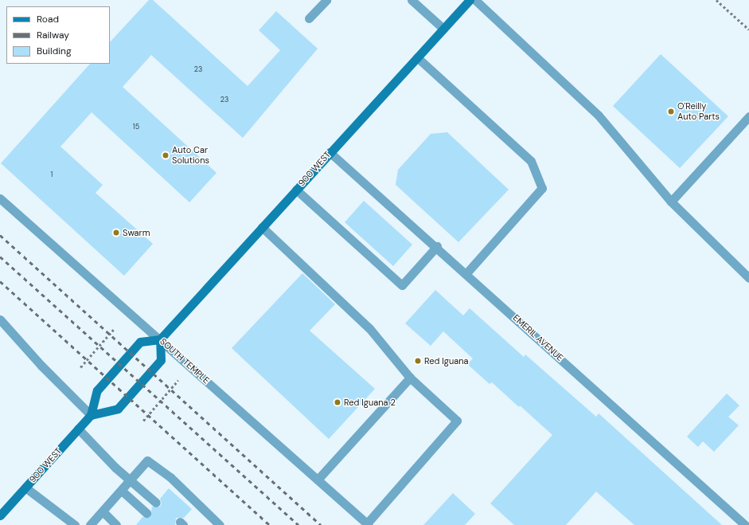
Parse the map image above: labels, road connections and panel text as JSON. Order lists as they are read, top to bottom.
{
  "streets": {
    "main road": ["900 WEST"],
    "street": ["EMERIL AVENUE", "SOUTH TEMPLE"]
  },
  "crossings": [
    ["900 WEST", "EMERIL AVENUE"],
    ["900 WEST", "SOUTH TEMPLE"]
  ],
  "places": [
    "O'Reilly Auto Parts",
    "Auto Car Solutions",
    "Swarm",
    "Red Iguana",
    "Red Iguana 2"
  ],
  "house_numbers": [
    "23",
    "23",
    "15",
    "1"
  ],
  "legend": ["Road", "Railway", "Building"]
}
